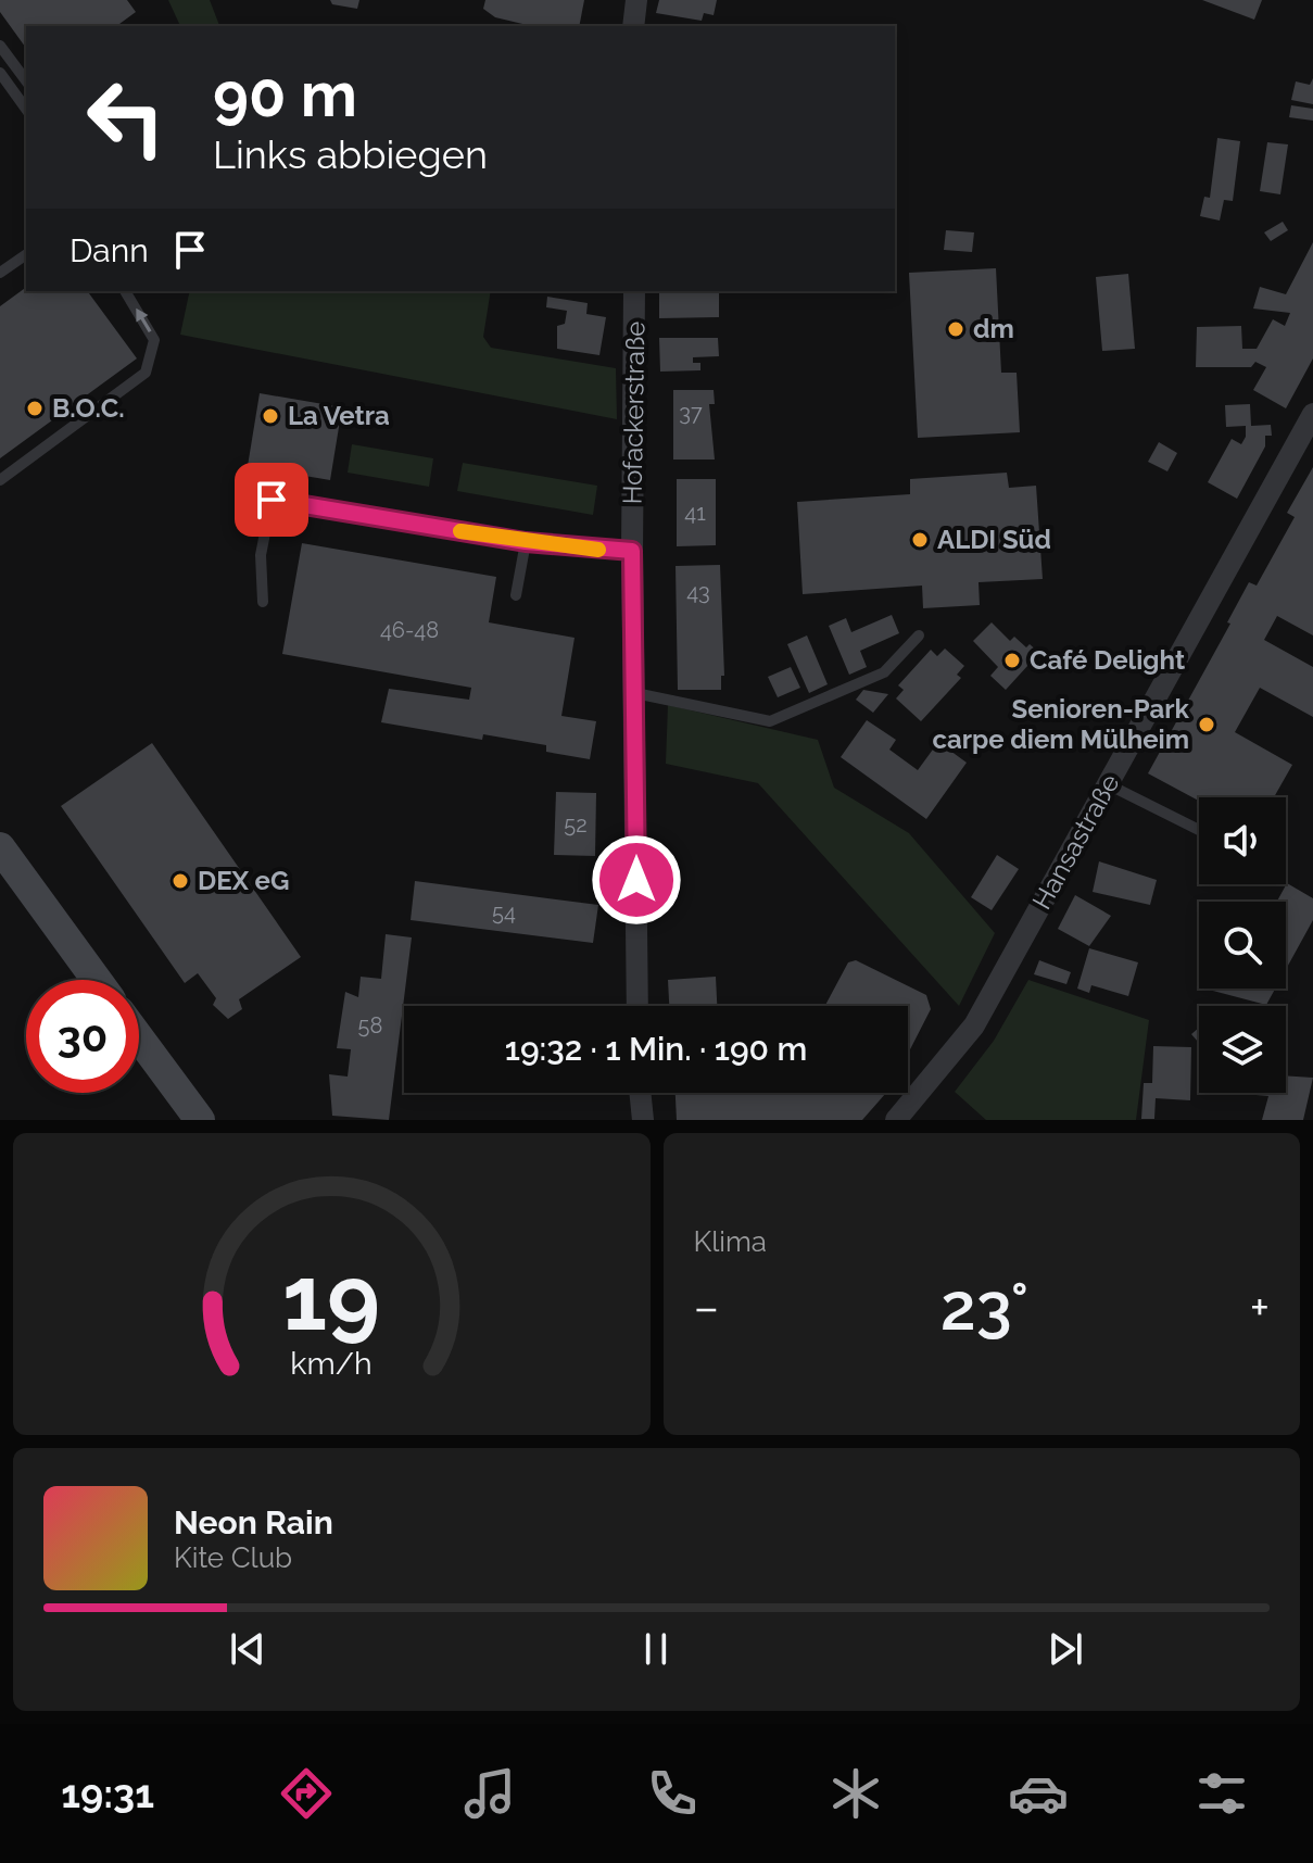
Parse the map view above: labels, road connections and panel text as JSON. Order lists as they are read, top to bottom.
{
  "streets": {
    "street": ["Hofackerstraße", "Hansastraße"]
  },
  "places": [
    "dm",
    "B.O.C.",
    "La Vetra",
    "ALDI Süd",
    "Café Delight",
    "Senioren-Park carpe diem Mülheim",
    "DEX eG"
  ],
  "house_numbers": [
    "37",
    "41",
    "43",
    "46-48",
    "52",
    "54",
    "58"
  ],
  "page": {
    "turn": ["90 m", "Links abbiegen"],
    "then": "Dann",
    "limit": "30",
    "trip": "19:32 · 1 Min. · 190 m",
    "tile": "Klima",
    "heat": ["−", "23°", "+"],
    "song": ["Neon Rain", "Kite Club"],
    "tabs": "19:31",
    "gauge": ["19", "km/h"]
  }
}
